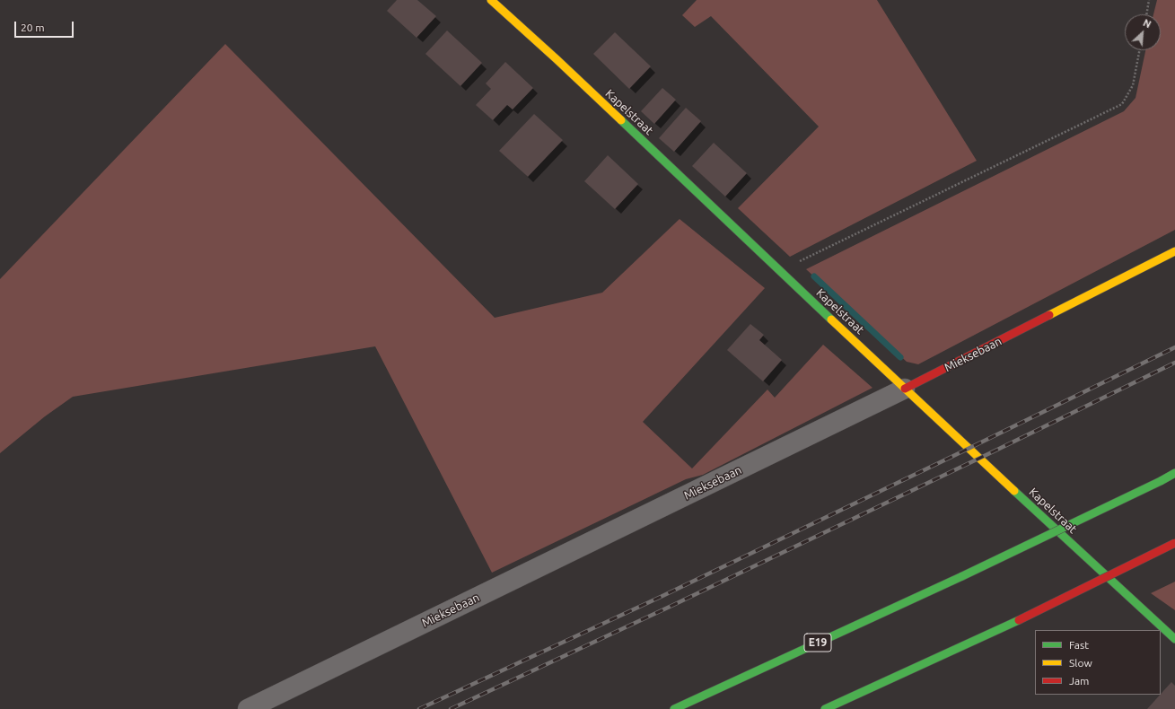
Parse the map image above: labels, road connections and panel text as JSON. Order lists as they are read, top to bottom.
{
  "streets": {
    "main road": ["Kapelstraat", "Mieksebaan", "E19"]
  },
  "crossings": [
    ["Kapelstraat", "Mieksebaan"]
  ],
  "legend": ["Fast", "Slow", "Jam"],
  "scale_bar": "20 m",
  "north": "top right"
}
